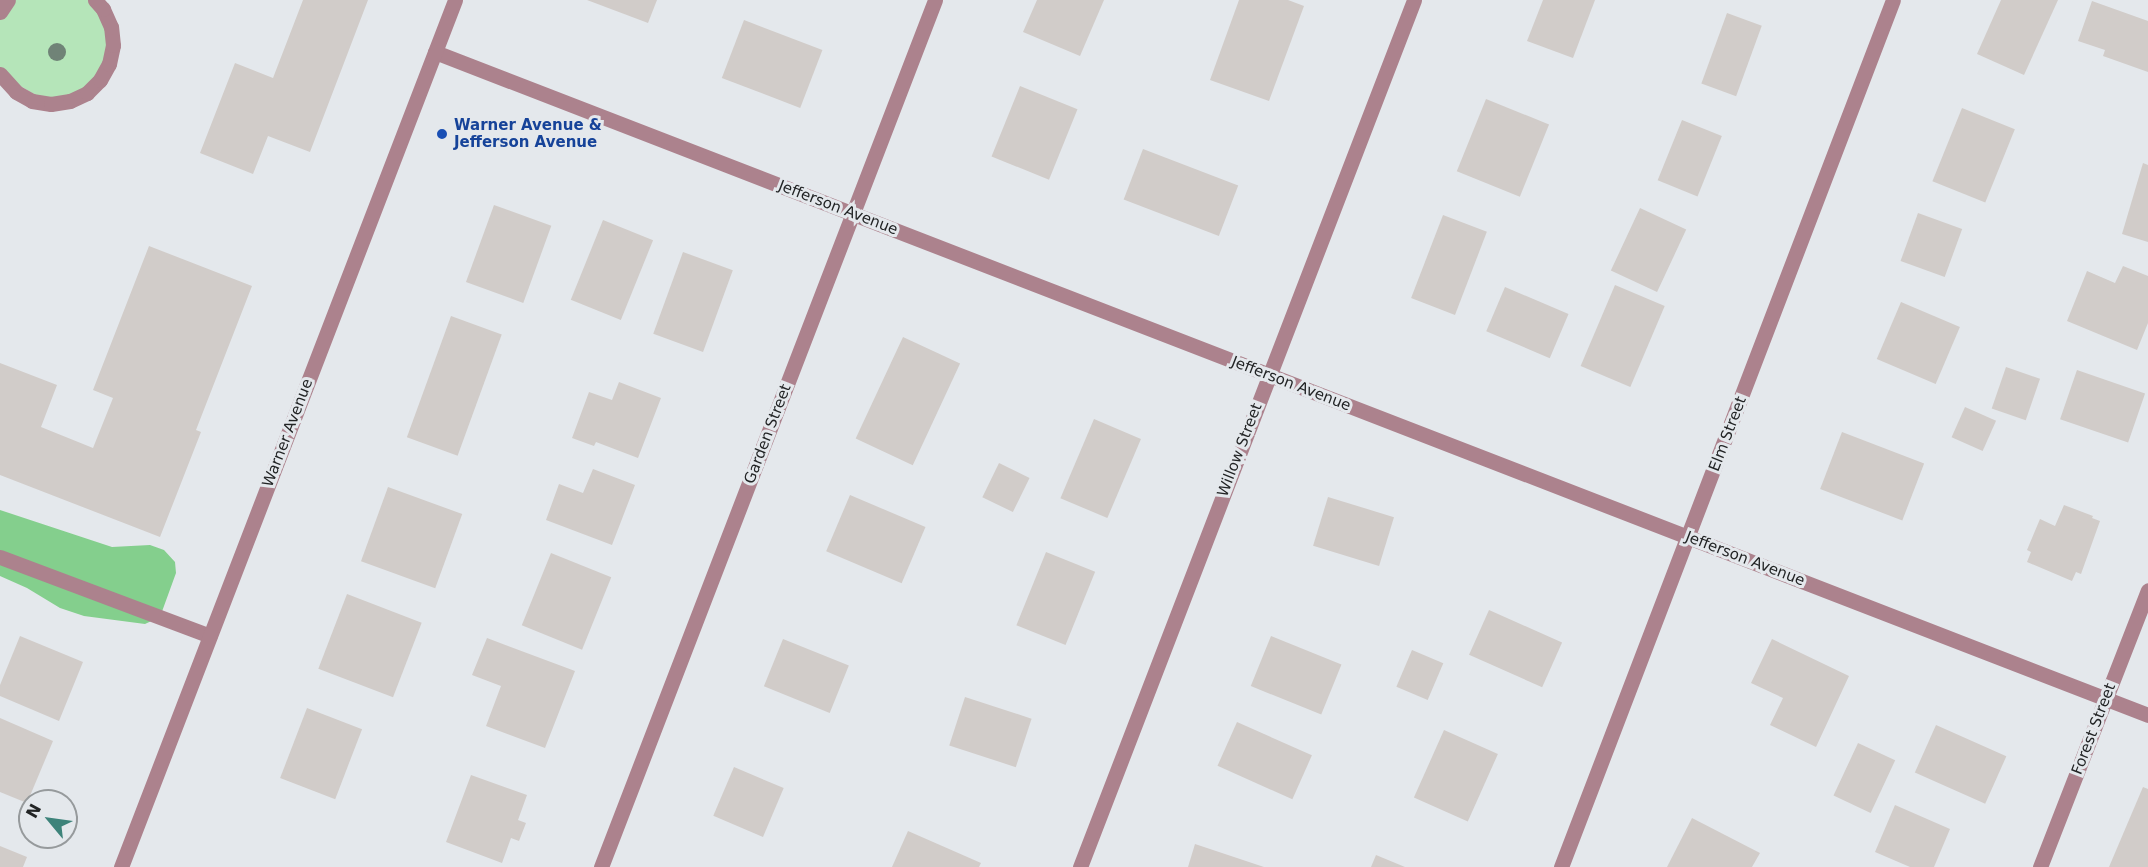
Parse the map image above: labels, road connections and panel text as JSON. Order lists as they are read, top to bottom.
{
  "streets": {
    "street": [
      "Jefferson Avenue",
      "Warner Avenue",
      "Garden Street",
      "Elm Street",
      "Willow Street",
      "Forest Street"
    ]
  },
  "crossings": [
    ["Jefferson Avenue", "Warner Avenue"],
    ["Jefferson Avenue", "Garden Street"],
    ["Jefferson Avenue", "Elm Street"],
    ["Jefferson Avenue", "Willow Street"],
    ["Jefferson Avenue", "Forest Street"]
  ],
  "places": ["Warner Avenue & Jefferson Avenue"],
  "north": "top left"
}
